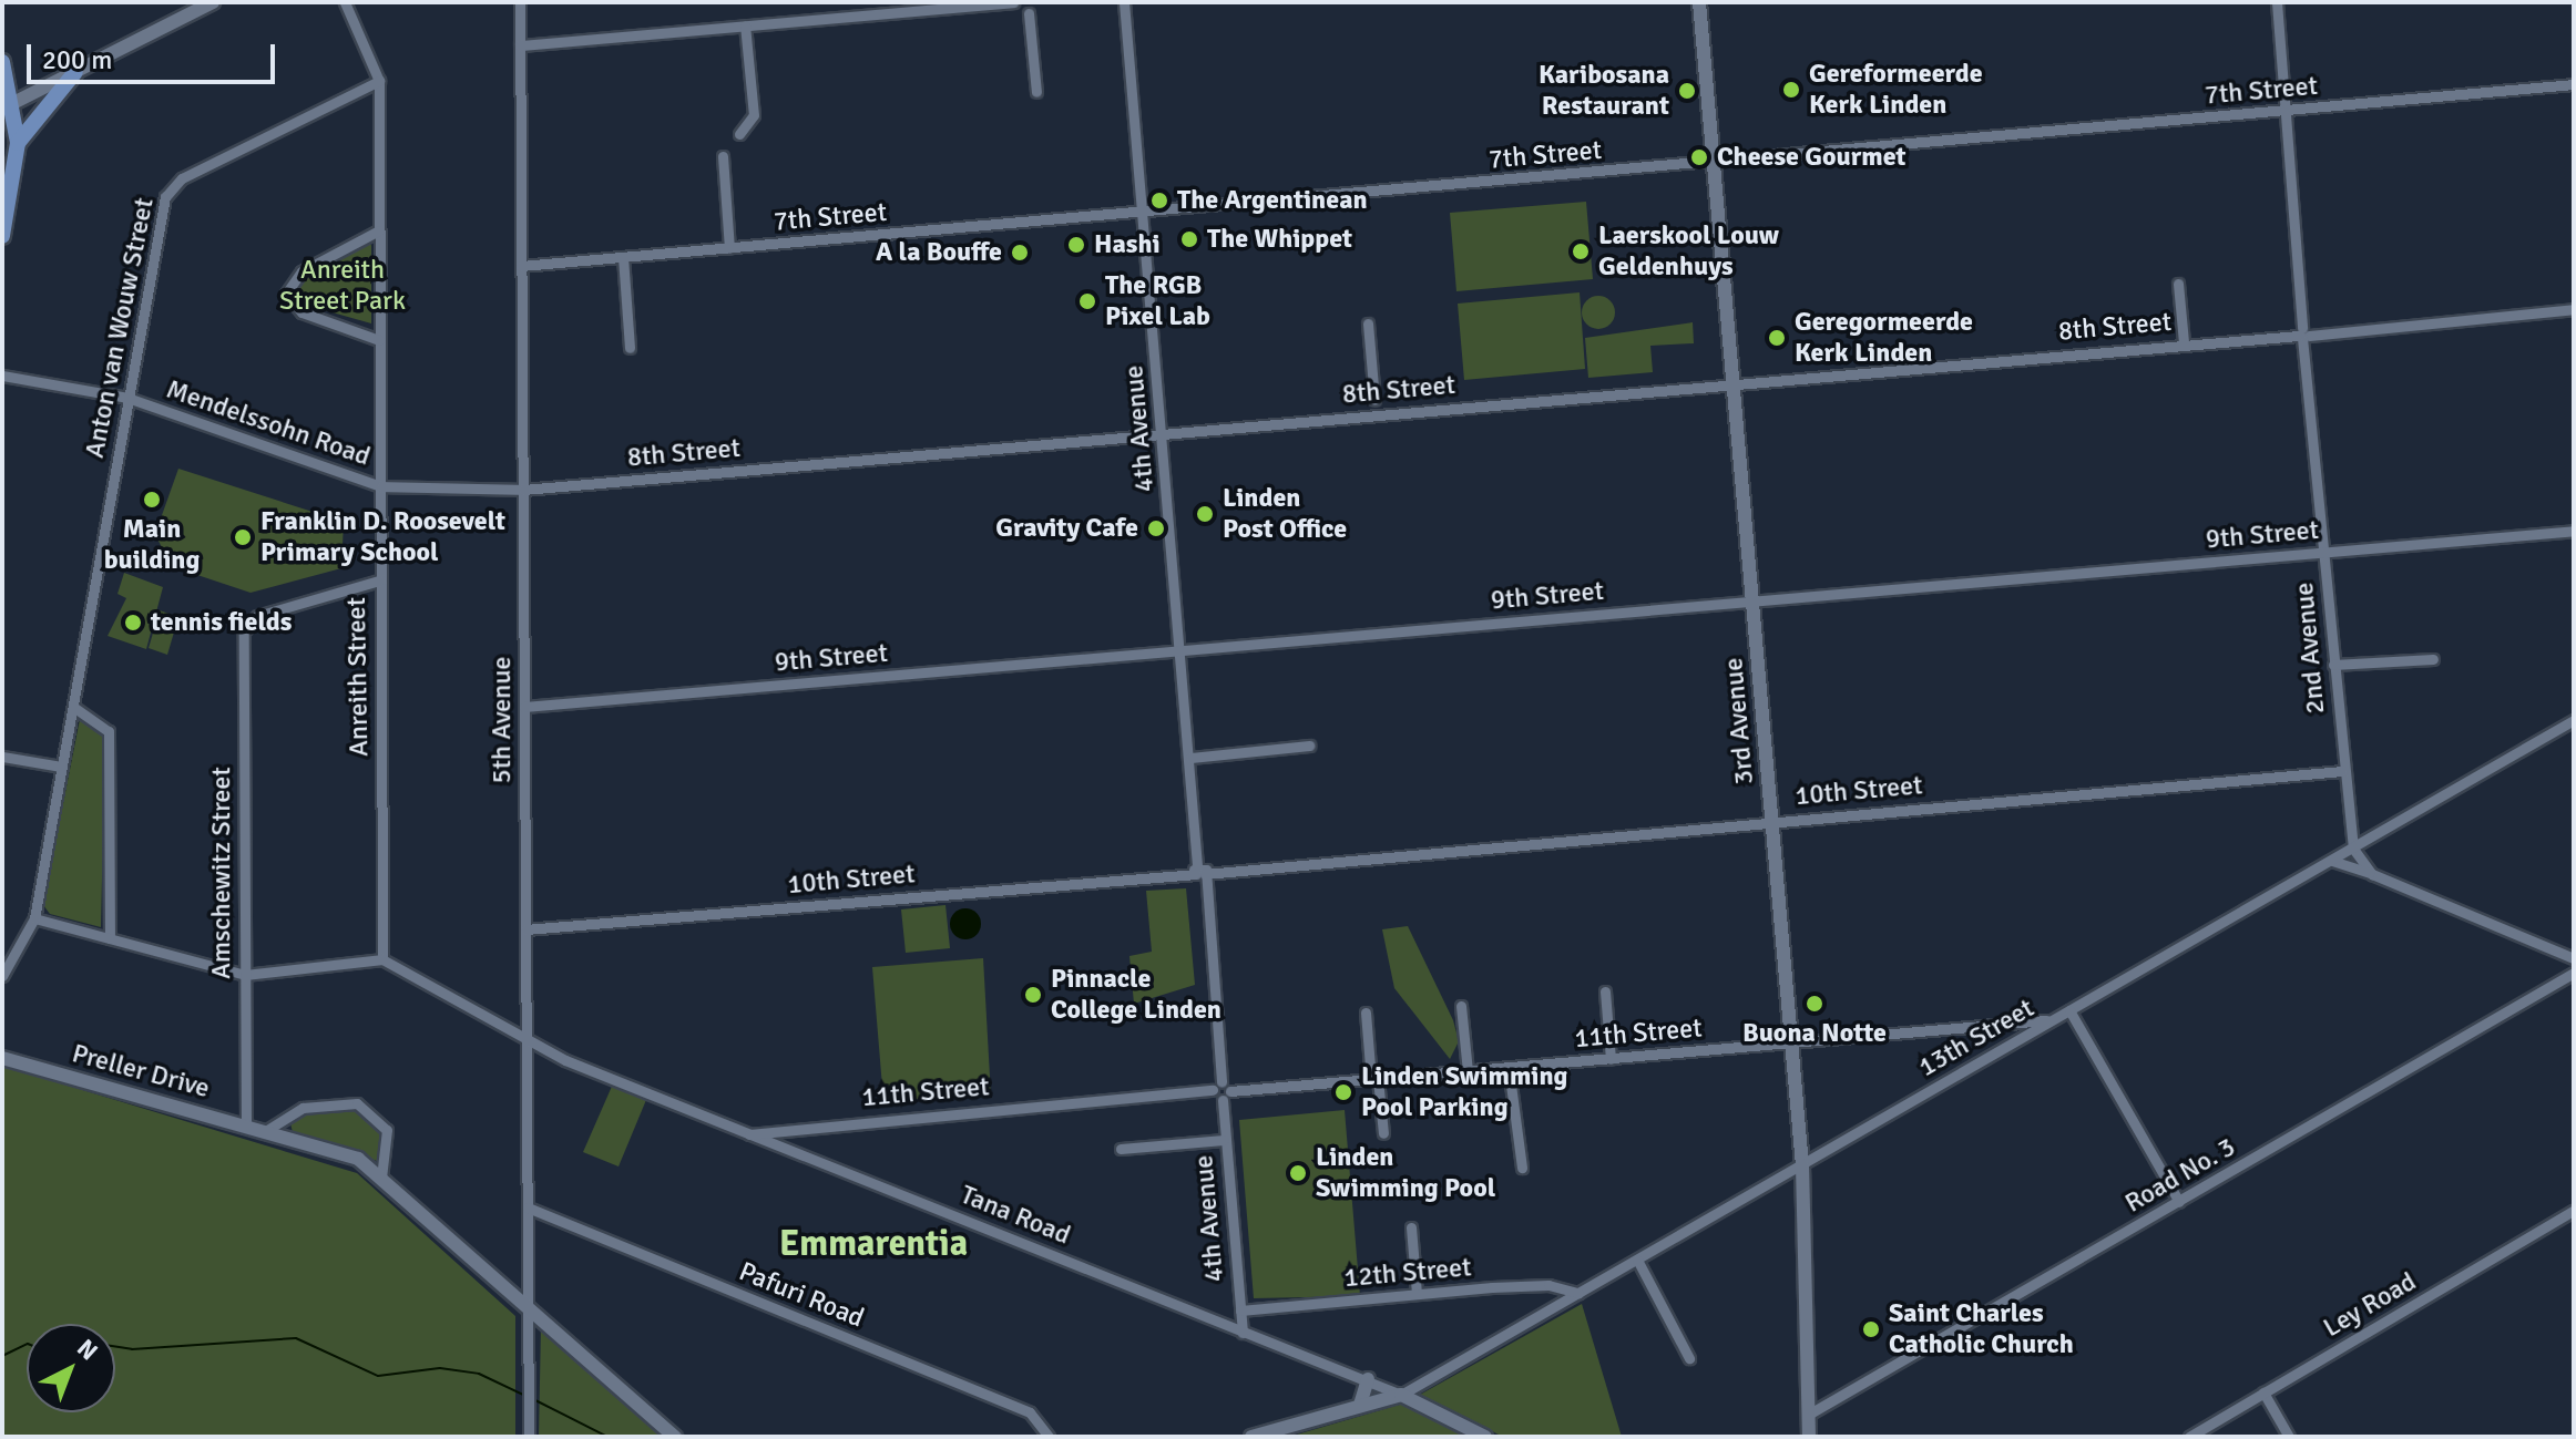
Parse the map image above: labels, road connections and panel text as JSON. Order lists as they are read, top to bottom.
{
  "streets": {
    "main road": ["3rd Avenue", "Preller Drive", "Tana Road"],
    "street": [
      "7th Street",
      "8th Street",
      "Anton van Wouw Street",
      "Mendelssohn Road",
      "4th Avenue",
      "9th Street",
      "2nd Avenue",
      "Anreith Street",
      "5th Avenue",
      "10th Street",
      "Amschewitz Street",
      "11th Street",
      "13th Street",
      "Road No. 3",
      "12th Street",
      "Pafuri Road",
      "Ley Road"
    ]
  },
  "crossings": [
    ["7th Street", "4th Avenue"],
    ["7th Street", "2nd Avenue"],
    ["7th Street", "5th Avenue"],
    ["7th Street", "3rd Avenue"],
    ["8th Street", "Mendelssohn Road"],
    ["8th Street", "4th Avenue"],
    ["8th Street", "2nd Avenue"],
    ["8th Street", "5th Avenue"],
    ["8th Street", "3rd Avenue"],
    ["Anton van Wouw Street", "Mendelssohn Road"],
    ["Anton van Wouw Street", "Anreith Street"],
    ["Mendelssohn Road", "Anreith Street"],
    ["Mendelssohn Road", "5th Avenue"],
    ["4th Avenue", "9th Street"],
    ["4th Avenue", "10th Street"],
    ["4th Avenue", "11th Street"],
    ["4th Avenue", "Tana Road"],
    ["4th Avenue", "12th Street"],
    ["9th Street", "2nd Avenue"],
    ["9th Street", "5th Avenue"],
    ["9th Street", "3rd Avenue"],
    ["2nd Avenue", "10th Street"],
    ["2nd Avenue", "13th Street"],
    ["Anreith Street", "Amschewitz Street"],
    ["Anreith Street", "Tana Road"],
    ["5th Avenue", "10th Street"],
    ["5th Avenue", "Preller Drive"],
    ["5th Avenue", "Tana Road"],
    ["5th Avenue", "Pafuri Road"],
    ["3rd Avenue", "10th Street"],
    ["3rd Avenue", "11th Street"],
    ["3rd Avenue", "13th Street"],
    ["3rd Avenue", "Road No. 3"],
    ["Amschewitz Street", "Preller Drive"],
    ["11th Street", "13th Street"],
    ["11th Street", "Tana Road"],
    ["13th Street", "Tana Road"],
    ["13th Street", "12th Street"]
  ],
  "districts": ["Emmarentia"],
  "parks": ["Anreith Street Park"],
  "places": [
    "Gereformeerde Kerk Linden",
    "Karibosana Restaurant",
    "Cheese Gourmet",
    "The Argentinean",
    "The Whippet",
    "Hashi",
    "Laerskool Louw Geldenhuys",
    "A la Bouffe",
    "The RGB Pixel Lab",
    "Geregormeerde Kerk Linden",
    "Main building",
    "Linden Post Office",
    "Gravity Cafe",
    "Franklin D. Roosevelt Primary School",
    "tennis fields",
    "Pinnacle College Linden",
    "Buona Notte",
    "Linden Swimming Pool Parking",
    "Linden Swimming Pool",
    "Saint Charles Catholic Church"
  ],
  "scale_bar": "200 m",
  "north": "top right"
}
